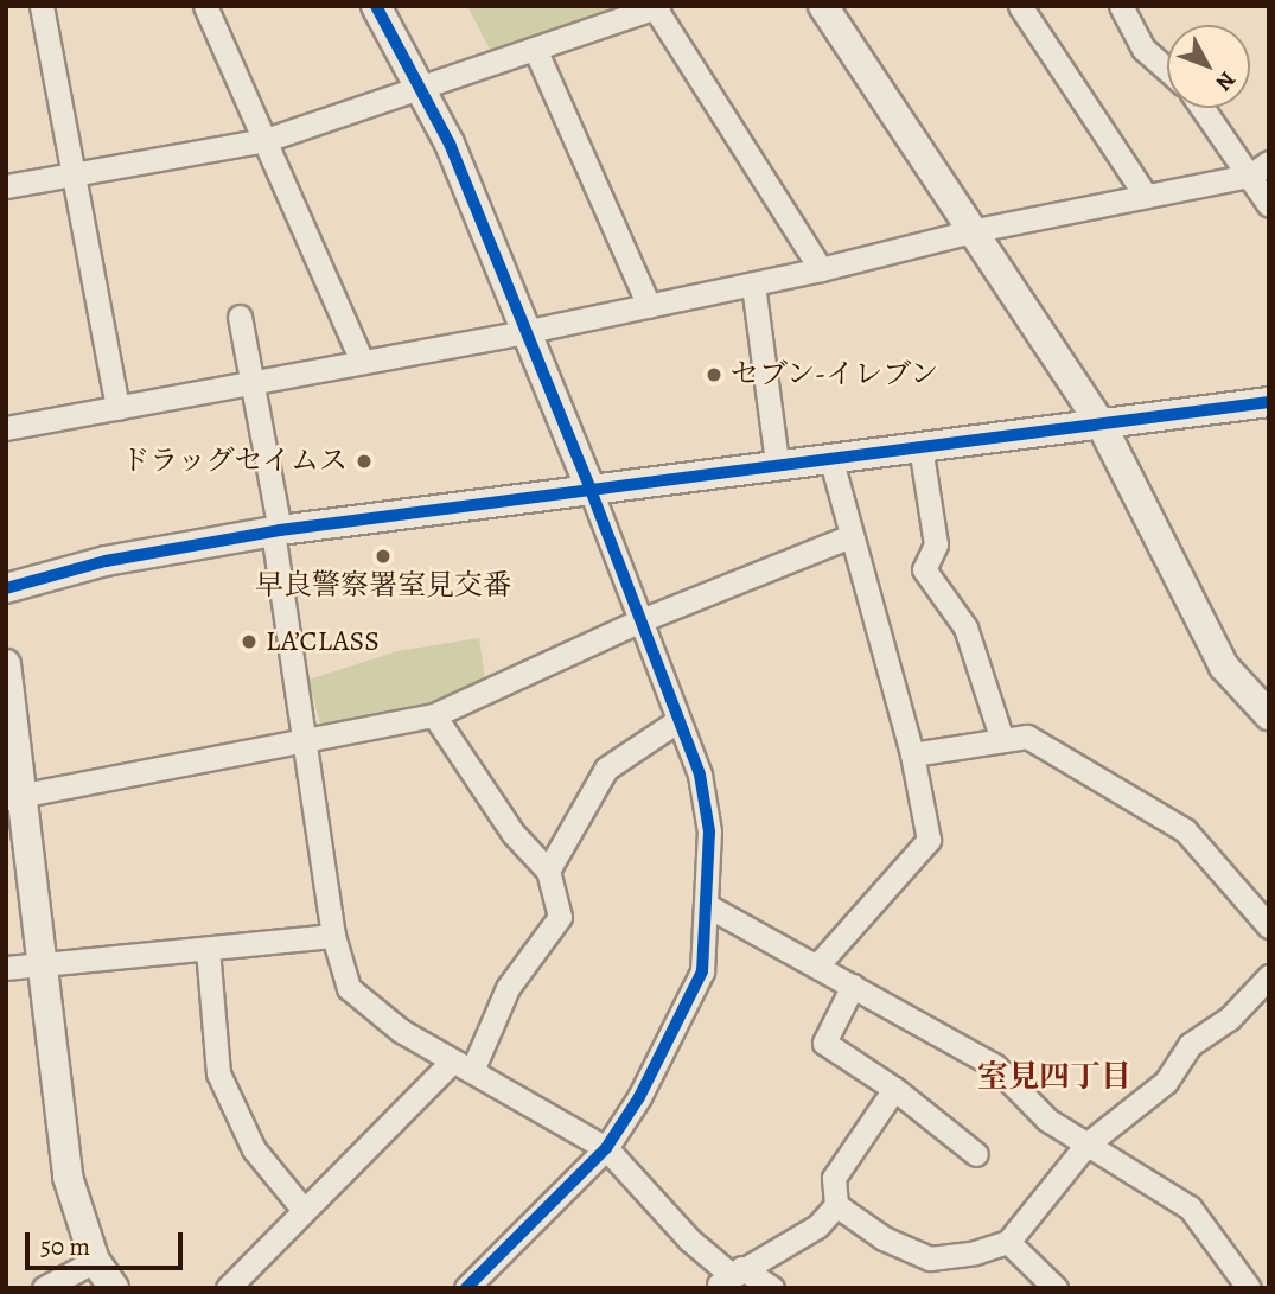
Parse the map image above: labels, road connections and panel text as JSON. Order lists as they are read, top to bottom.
{
  "districts": ["室見四丁目"],
  "places": [
    "セブン-イレブン",
    "ドラッグセイムス",
    "早良警察署室見交番",
    "LA’CLASS"
  ],
  "scale_bar": "50 m",
  "north": "bottom right"
}
